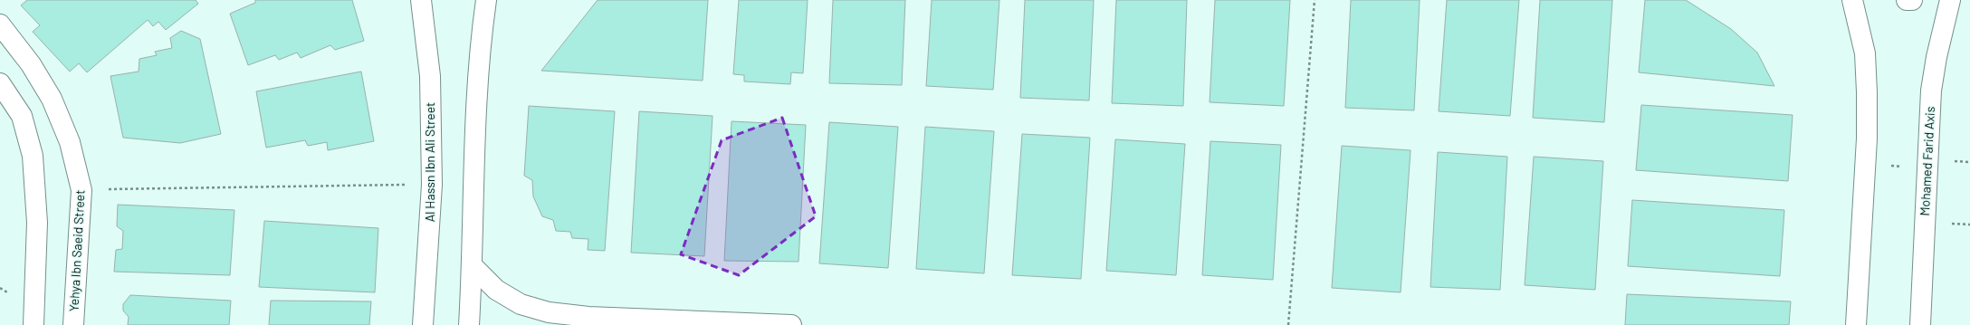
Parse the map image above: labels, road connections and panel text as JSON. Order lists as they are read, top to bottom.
{
  "streets": {
    "street": ["Mohamed Farid Axis", "Al Hassn Ibn Ali Street", "Yehya Ibn Saeid Street"]
  }
}
